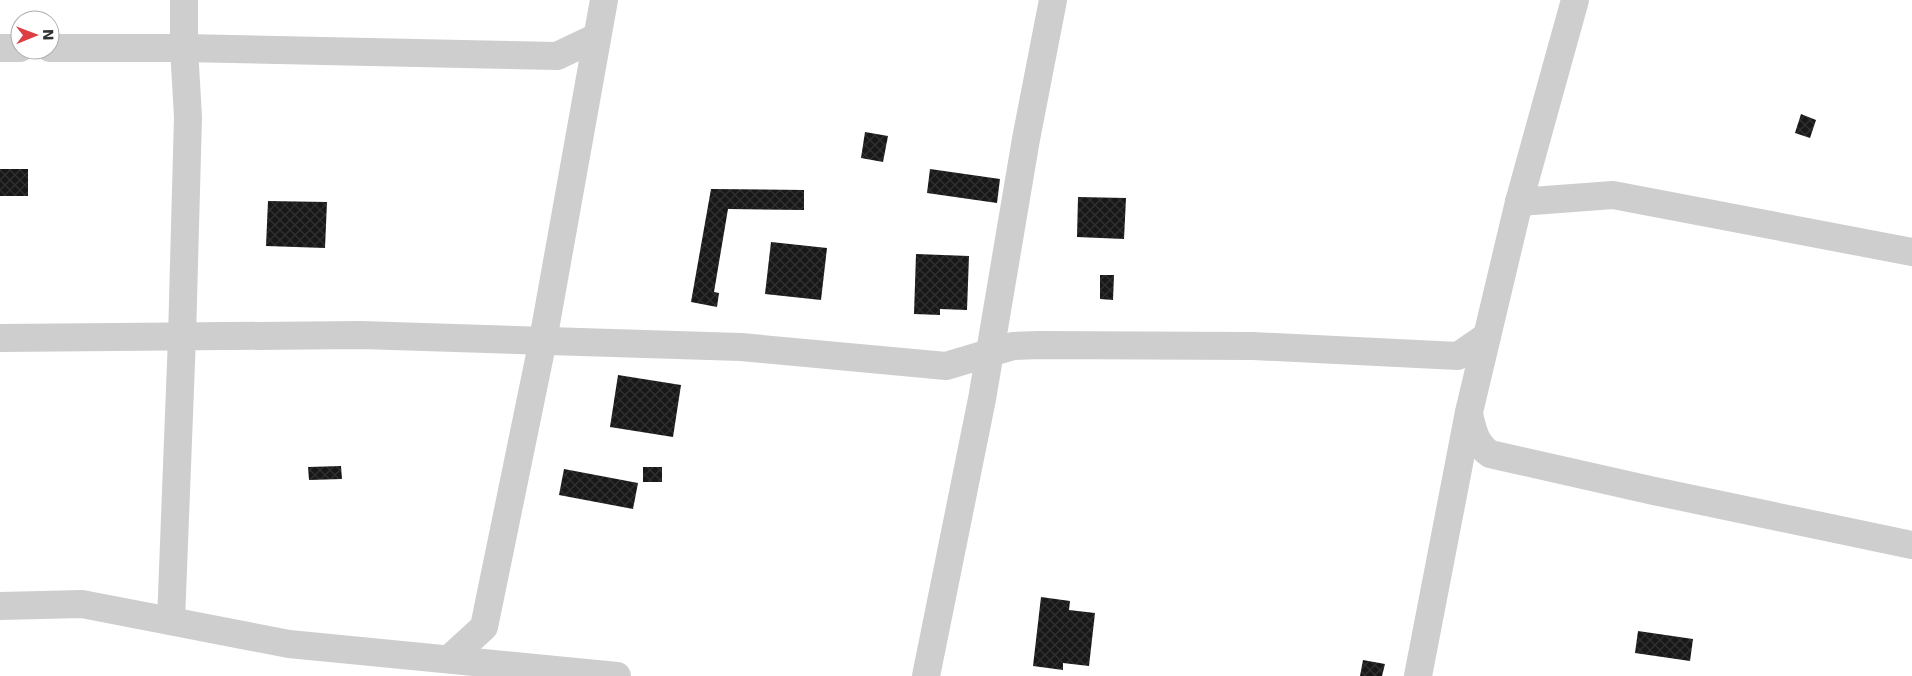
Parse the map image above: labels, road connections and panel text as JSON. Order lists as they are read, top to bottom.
{
  "north": "right"
}
